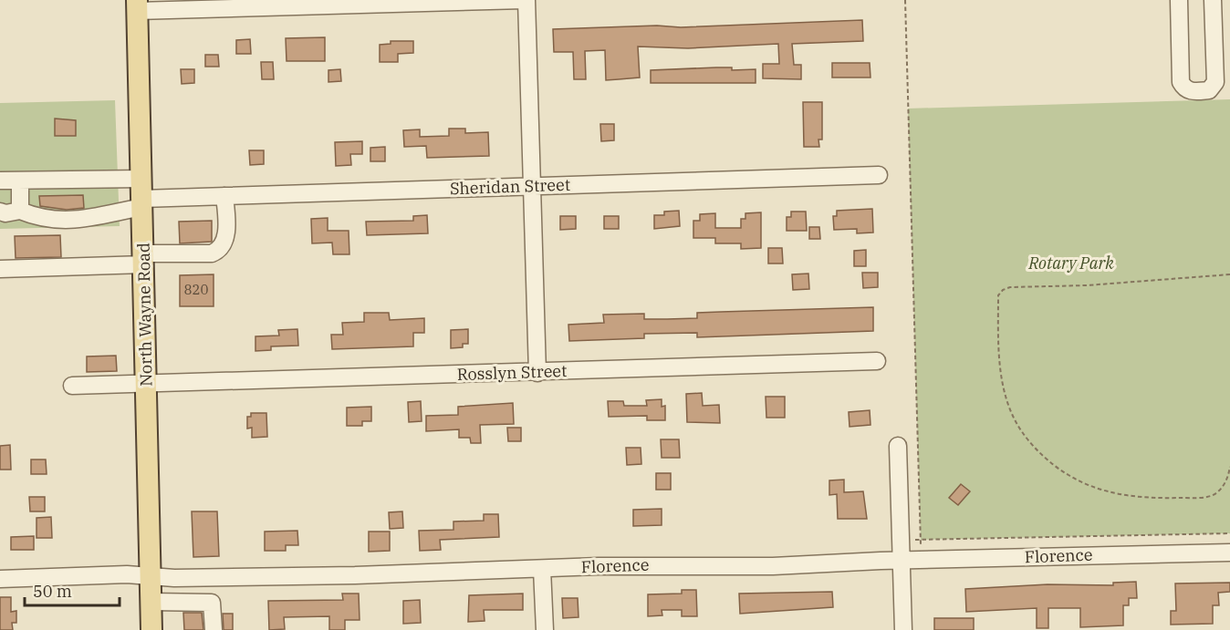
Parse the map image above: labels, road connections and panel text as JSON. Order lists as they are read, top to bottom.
{
  "streets": {
    "main road": ["North Wayne Road"],
    "street": ["Sheridan Street", "Rosslyn Street", "Florence"]
  },
  "crossings": [
    ["Sheridan Street", "North Wayne Road"],
    ["North Wayne Road", "Rosslyn Street"],
    ["North Wayne Road", "Florence"]
  ],
  "parks": ["Rotary Park"],
  "house_numbers": ["820"],
  "scale_bar": "50 m"
}
